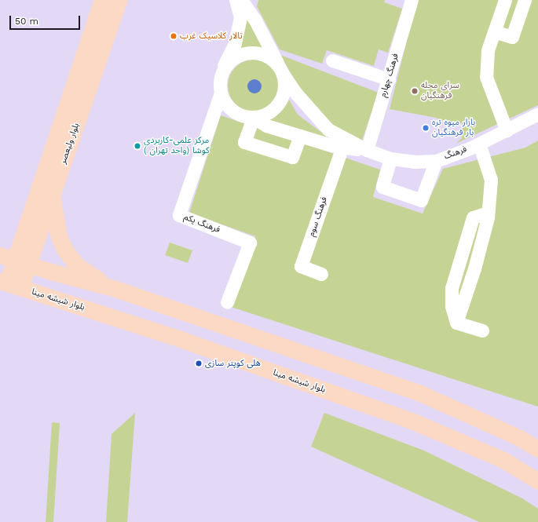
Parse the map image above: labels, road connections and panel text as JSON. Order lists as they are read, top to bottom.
{
  "streets": {
    "main road": ["بلوار ولیعصر", "بلوار شیشه مینا"],
    "street": [
      "فرهنگ چهارم",
      "فرهنگ",
      "فرهنگ سوم",
      "فرهنگ یکم"
    ]
  },
  "crossings": [
    ["فرهنگ چهارم", "فرهنگ"],
    ["بلوار ولیعصر", "بلوار شیشه مینا"],
    ["فرهنگ", "فرهنگ سوم"],
    ["فرهنگ", "فرهنگ یکم"]
  ],
  "places": [
    "تالار کلاسیک غرب",
    "سرای محله فرهنگیان",
    "بازار میوه تره بار فرهنگیان",
    "مرکز علمی-کاربردی کوشا (واحد تهران )",
    "هلی کوپتر سازی"
  ],
  "scale_bar": "50 m"
}
